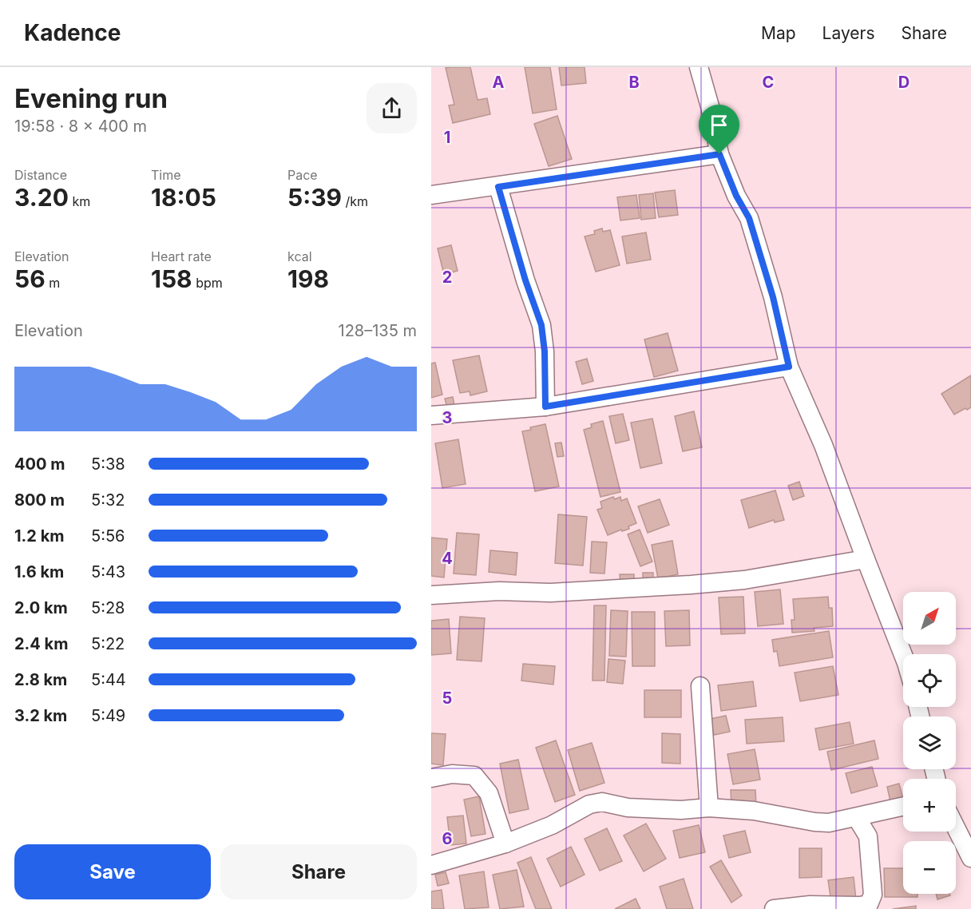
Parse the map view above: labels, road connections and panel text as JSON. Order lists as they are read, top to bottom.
{
  "north": "top right",
  "page": {
    "header": "Kadence",
    "nav": ["Map", "Layers", "Share"],
    "heading": ["Evening run", "19:58 · 8 × 400 m"],
    "stats": [
      ["Distance", "3.20 km"],
      ["Time", "18:05"],
      ["Pace", "5:39 /km"],
      ["Elevation", "56 m"],
      ["Heart rate", "158 bpm"],
      ["kcal", "198"]
    ],
    "chart": ["Elevation", "128–135 m"],
    "list": [
      {
        "name": "400 m",
        "note": "5:38"
      },
      {
        "name": "800 m",
        "note": "5:32"
      },
      {
        "name": "1.2 km",
        "note": "5:56"
      },
      {
        "name": "1.6 km",
        "note": "5:43"
      },
      {
        "name": "2.0 km",
        "note": "5:28"
      },
      {
        "name": "2.4 km",
        "note": "5:22"
      },
      {
        "name": "2.8 km",
        "note": "5:44"
      },
      {
        "name": "3.2 km",
        "note": "5:49"
      }
    ],
    "map_buttons": ["+", "−"],
    "buttons": ["Save", "Share"]
  },
  "grid": {
    "columns": [
      "A",
      "B",
      "C",
      "D"
    ],
    "rows": [
      "1",
      "2",
      "3",
      "4",
      "5",
      "6"
    ]
  }
}
